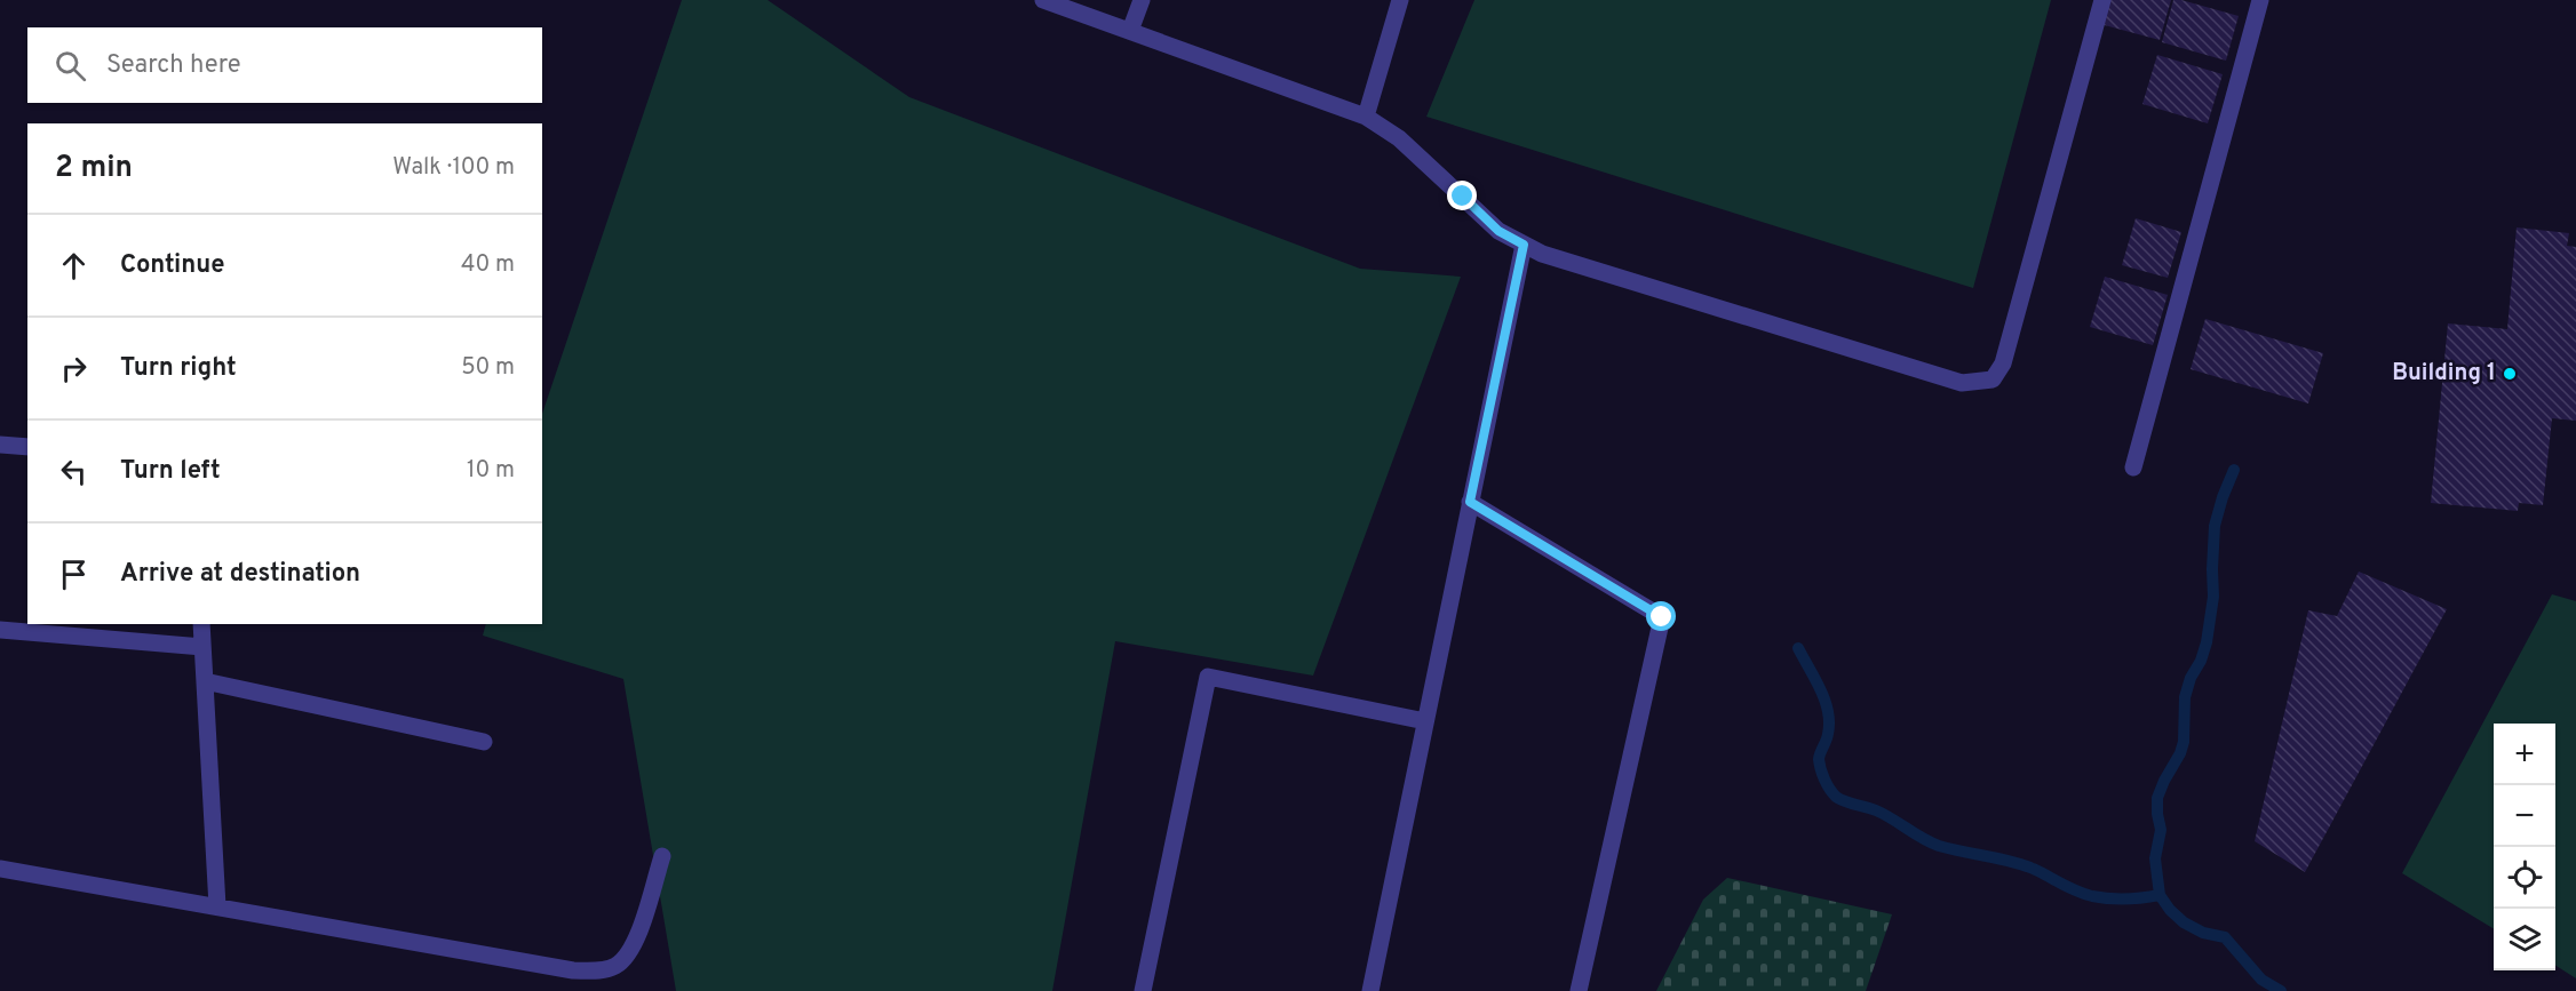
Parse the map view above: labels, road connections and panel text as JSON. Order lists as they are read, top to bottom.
{
  "places": ["Building 1"],
  "page": {
    "search": "Search here",
    "heading": ["2 min", "Walk · 100 m"],
    "list": [
      ["Continue", "40 m"],
      ["Turn right", "50 m"],
      ["Turn left", "10 m"],
      "Arrive at destination"
    ],
    "map_buttons": ["+", "−"]
  }
}
